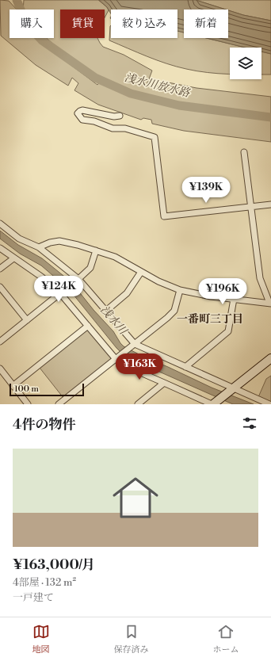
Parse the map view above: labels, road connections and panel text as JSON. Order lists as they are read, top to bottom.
{
  "districts": ["一番町三丁目"],
  "water": ["浅水川放水路", "浅水川"],
  "scale_bar": "100 m",
  "page": {
    "chip": [
      "購入",
      "賃貸",
      "絞り込み",
      "新着"
    ],
    "price": [
      "¥139K",
      "¥124K",
      "¥196K",
      "¥163K"
    ],
    "scale": "100 m",
    "heading": "4件の物件",
    "list": [
      {
        "name": "¥163,000/月",
        "note": "4部屋 · 132 m² · 一戸建て"
      }
    ],
    "tabs": ["地図", "保存済み", "ホーム"]
  }
}
